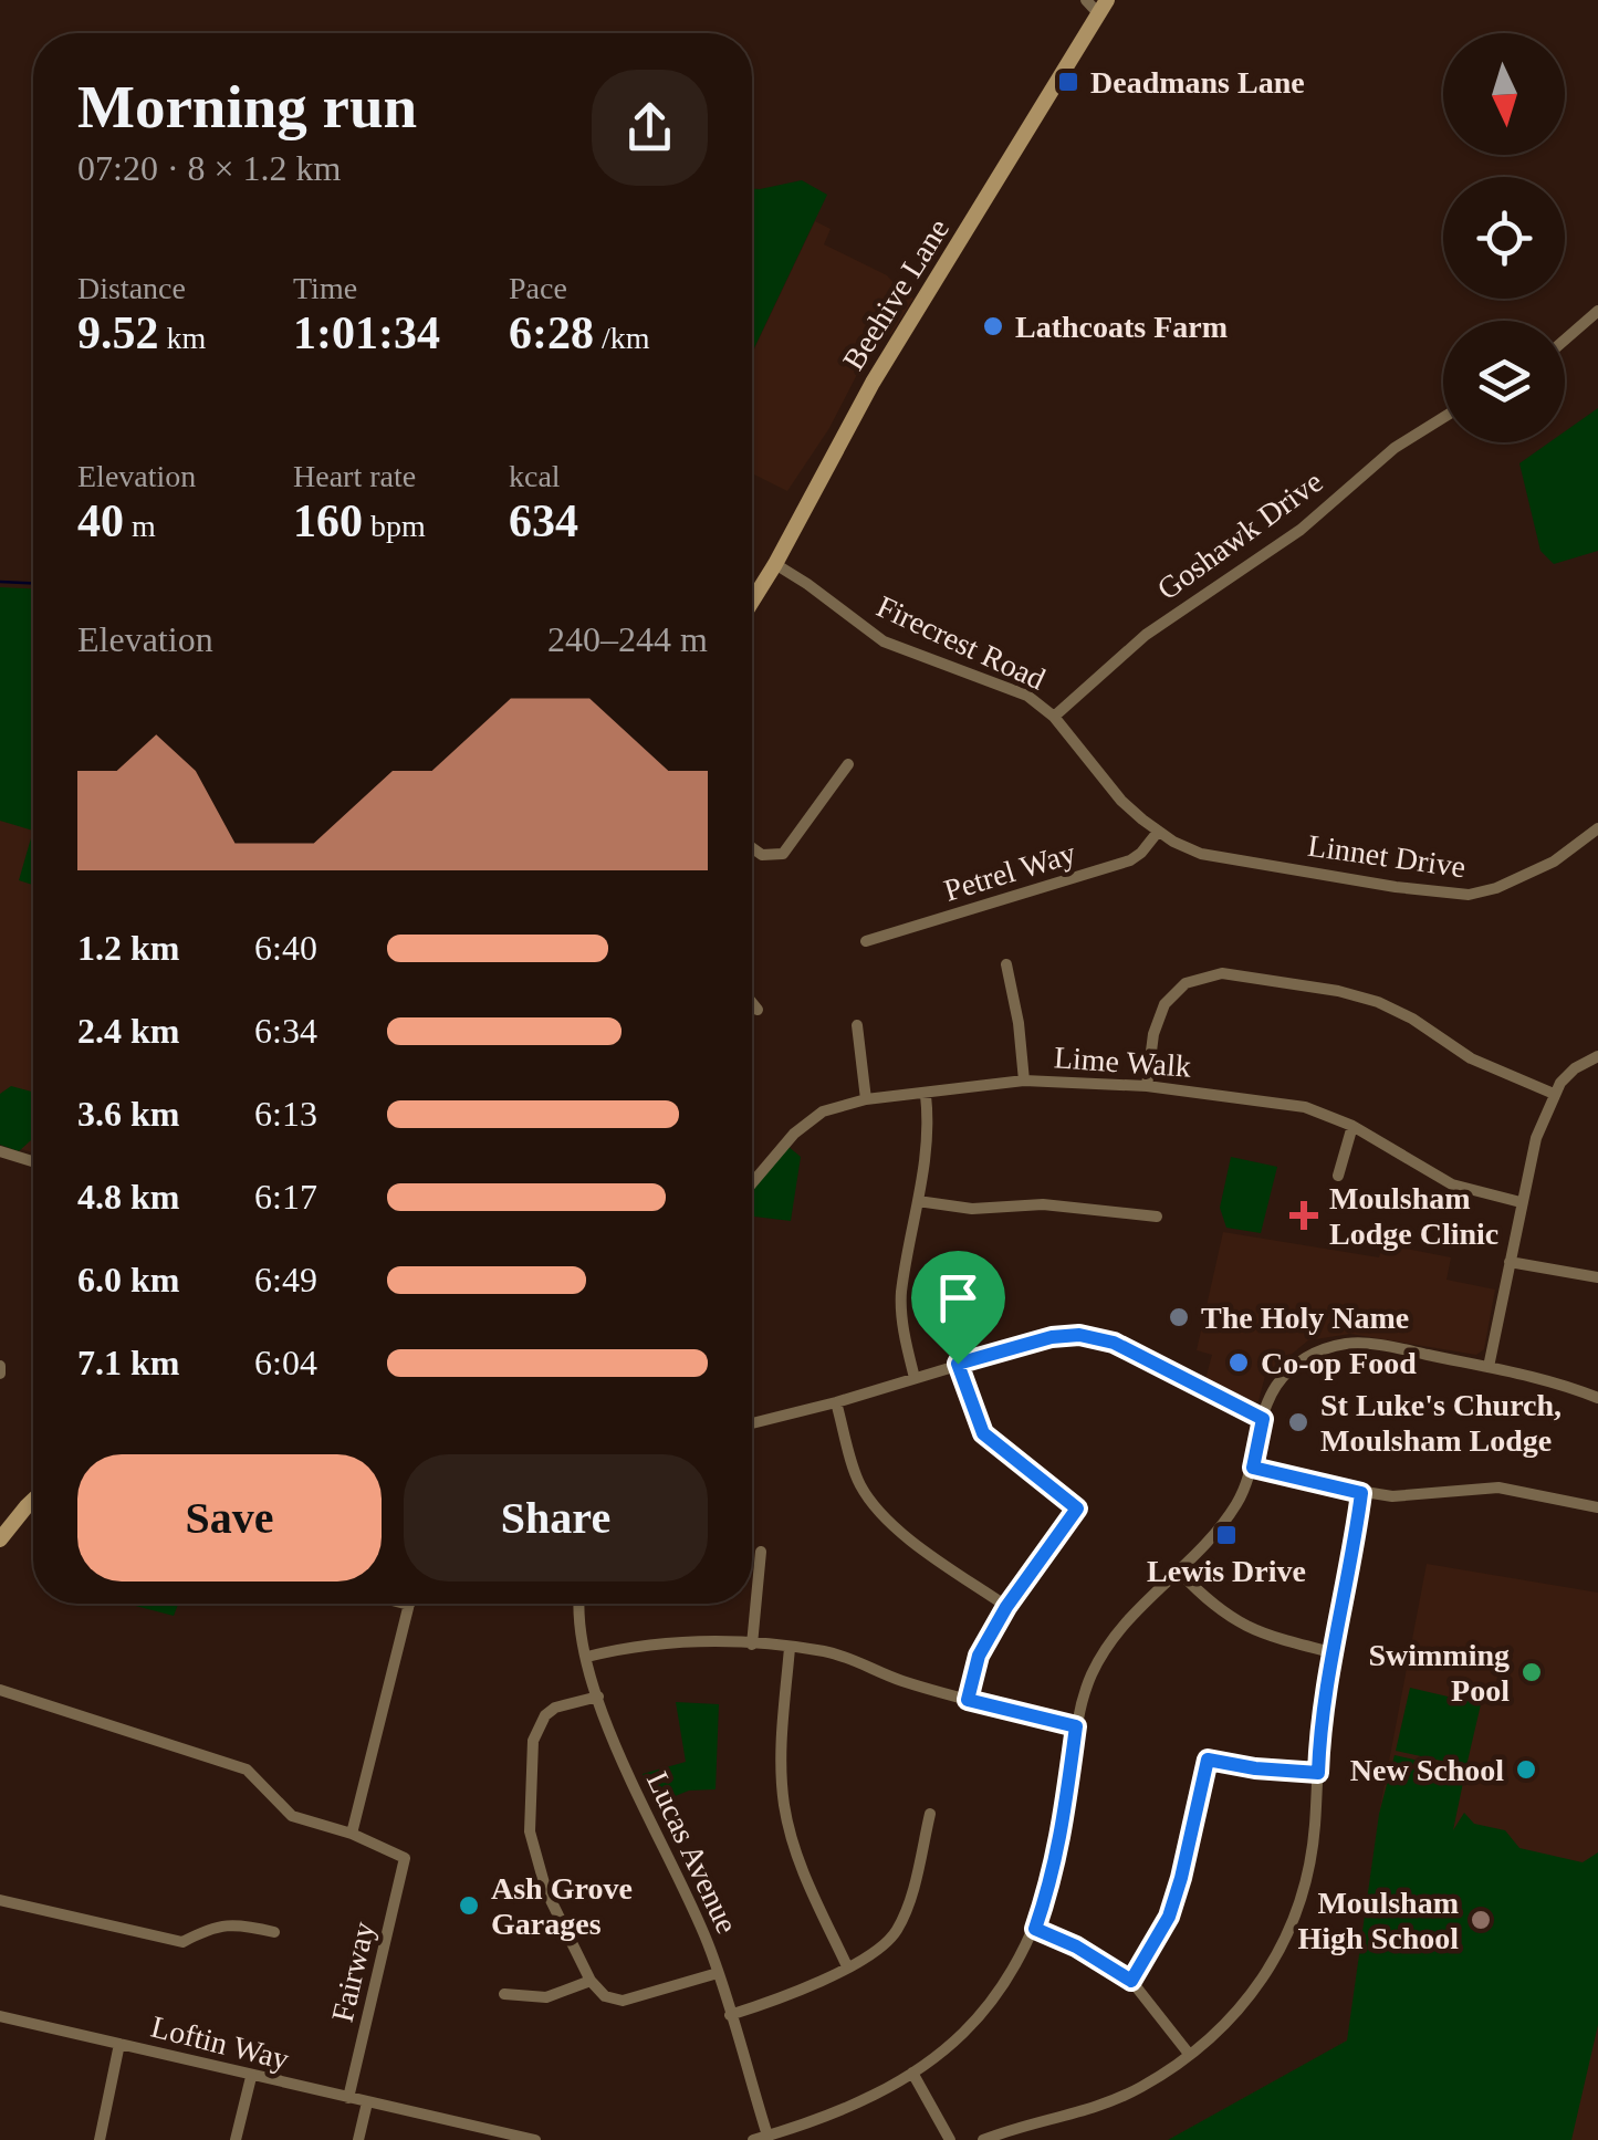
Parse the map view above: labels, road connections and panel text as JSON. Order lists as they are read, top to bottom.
{
  "streets": {
    "main road": ["Beehive Lane"],
    "street": [
      "Goshawk Drive",
      "Firecrest Road",
      "Linnet Drive",
      "Petrel Way",
      "Lime Walk",
      "Lucas Avenue",
      "Fairway",
      "Loftin Way"
    ]
  },
  "crossings": [
    ["Beehive Lane", "Firecrest Road"],
    ["Goshawk Drive", "Firecrest Road"],
    ["Firecrest Road", "Linnet Drive"],
    ["Firecrest Road", "Petrel Way"],
    ["Linnet Drive", "Petrel Way"],
    ["Fairway", "Loftin Way"]
  ],
  "places": {
    "transit": ["Deadmans Lane", "Lewis Drive"],
    "other": [
      "Lathcoats Farm",
      "The Holy Name",
      "Co-op Food",
      "St Luke's Church, Moulsham Lodge",
      "Swimming Pool",
      "New School",
      "Ash Grove Garages",
      "Moulsham High School"
    ],
    "health": ["Moulsham Lodge Clinic"]
  },
  "north": "bottom",
  "page": {
    "heading": ["Morning run", "07:20 · 8 × 1.2 km"],
    "stats": [
      ["Distance", "9.52 km"],
      ["Time", "1:01:34"],
      ["Pace", "6:28 /km"],
      ["Elevation", "40 m"],
      ["Heart rate", "160 bpm"],
      ["kcal", "634"]
    ],
    "chart": ["Elevation", "240–244 m"],
    "list": [
      {
        "name": "1.2 km",
        "note": "6:40"
      },
      {
        "name": "2.4 km",
        "note": "6:34"
      },
      {
        "name": "3.6 km",
        "note": "6:13"
      },
      {
        "name": "4.8 km",
        "note": "6:17"
      },
      {
        "name": "6.0 km",
        "note": "6:49"
      },
      {
        "name": "7.1 km",
        "note": "6:04"
      }
    ],
    "buttons": ["Save", "Share"]
  }
}
